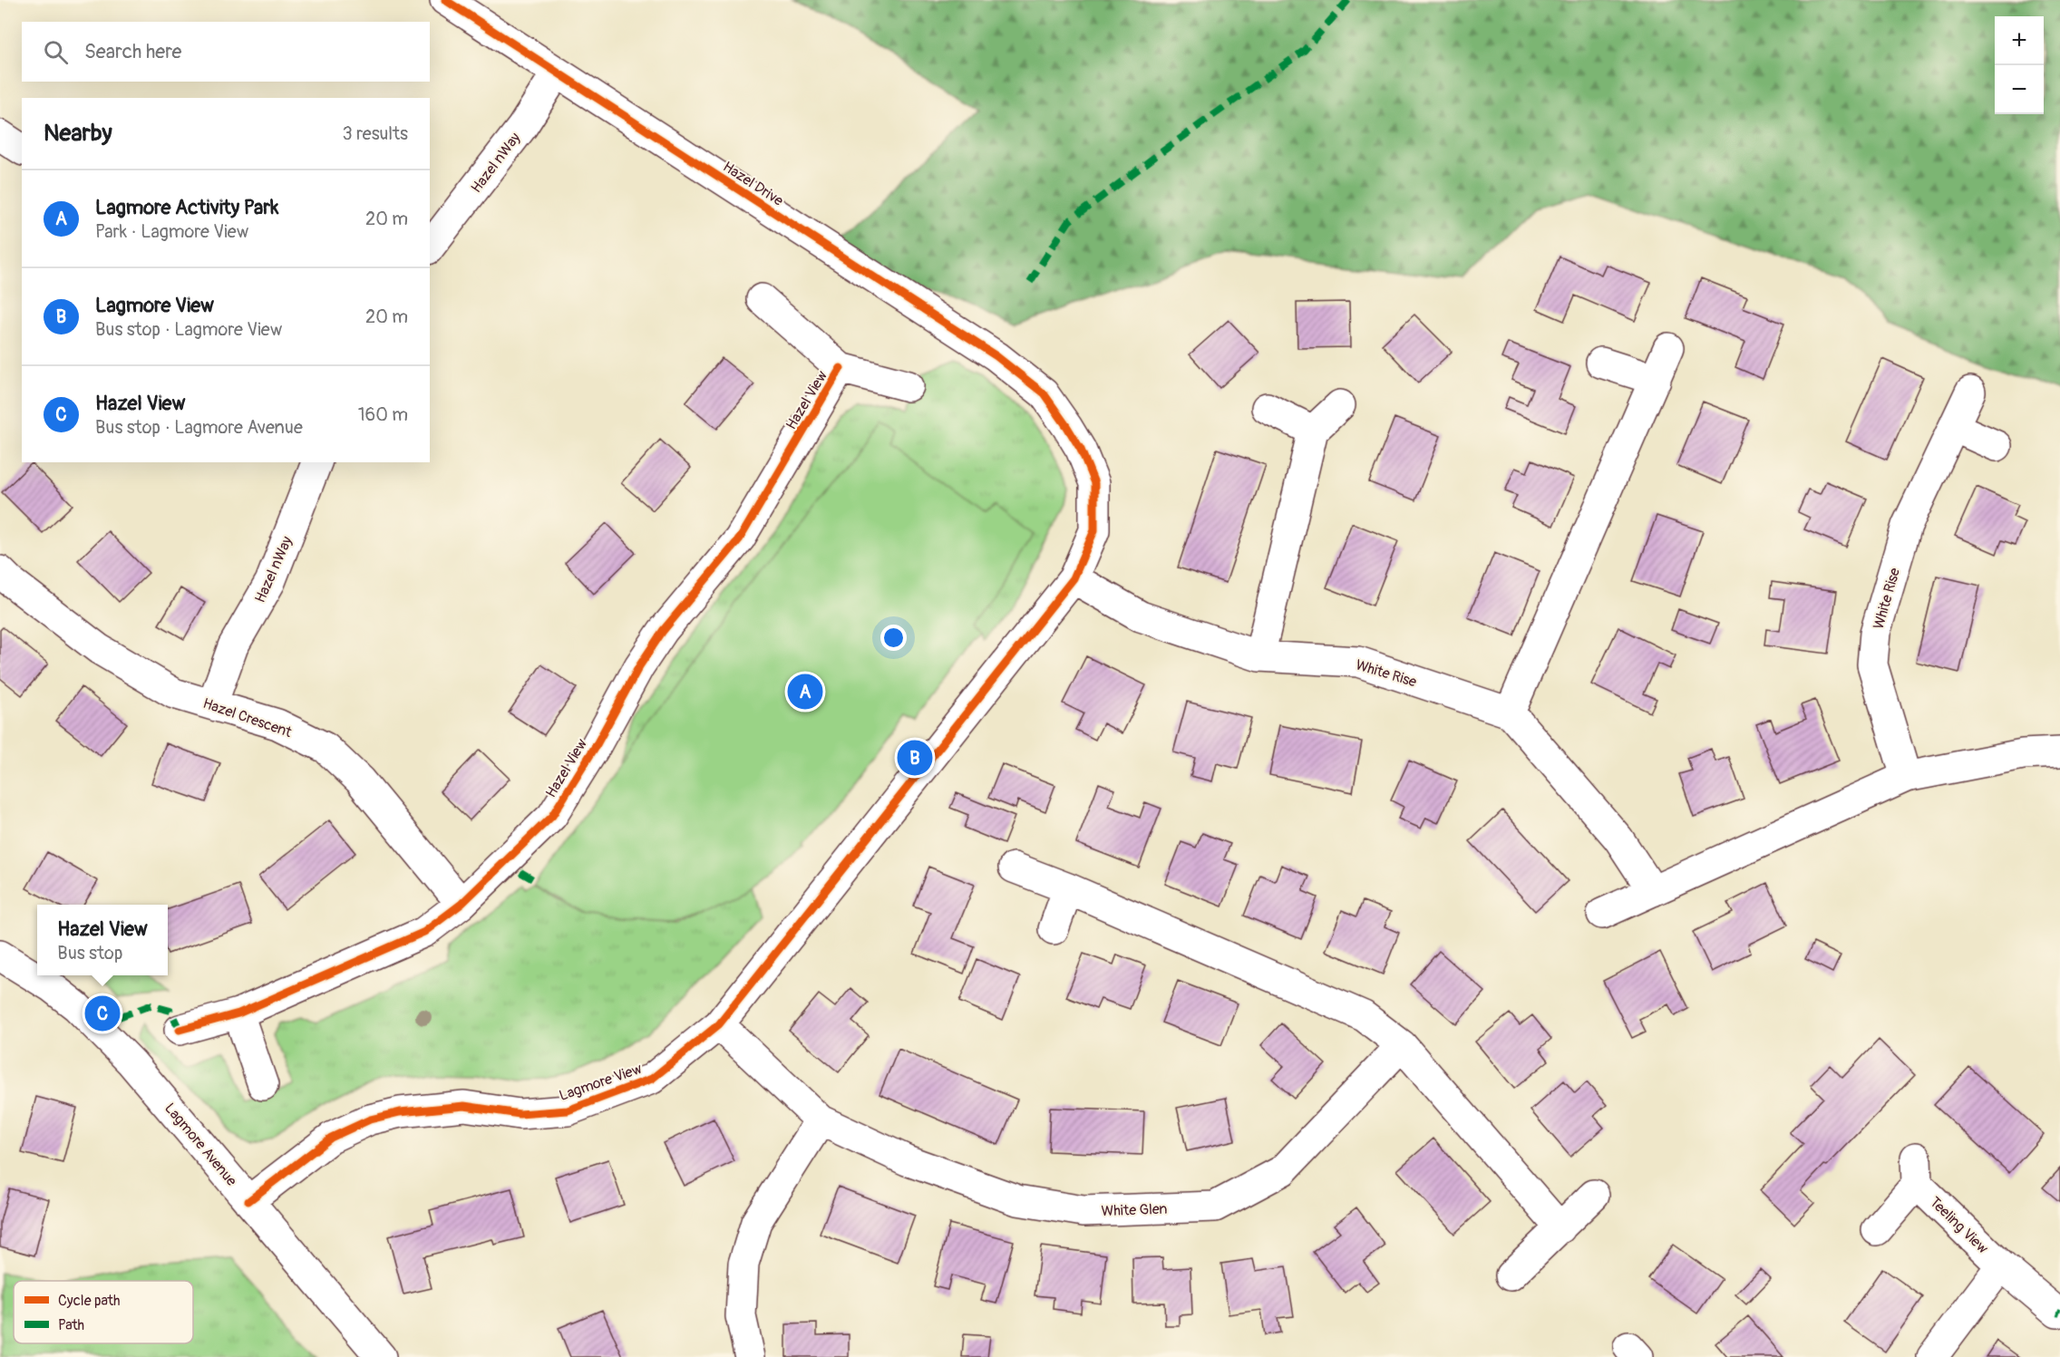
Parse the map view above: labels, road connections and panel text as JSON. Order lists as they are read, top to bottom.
{
  "streets": {
    "street": [
      "Hazel nWay",
      "Hazel Drive",
      "Hazel View",
      "White Rise",
      "Hazel Crescent",
      "Lagmore View",
      "Lagmore Avenue",
      "White Glen",
      "Teeling View"
    ]
  },
  "crossings": [
    ["Hazel nWay", "Hazel Drive"],
    ["Hazel nWay", "Hazel Crescent"],
    ["Hazel Drive", "Lagmore View"],
    ["Hazel View", "Hazel Crescent"],
    ["White Rise", "Lagmore View"],
    ["Lagmore View", "Lagmore Avenue"],
    ["Lagmore View", "White Glen"]
  ],
  "legend": ["Cycle path", "Path"],
  "page": {
    "map_buttons": ["+", "−"],
    "search": "Search here",
    "heading": ["Nearby", "3 results"],
    "list": [
      {
        "mark": "A",
        "name": "Lagmore Activity Park",
        "note": "Park · Lagmore View",
        "value": "20 m"
      },
      {
        "mark": "B",
        "name": "Lagmore View",
        "note": "Bus stop · Lagmore View",
        "value": "20 m"
      },
      {
        "mark": "C",
        "name": "Hazel View",
        "note": "Bus stop · Lagmore Avenue",
        "value": "160 m"
      }
    ],
    "pins": ["A", "B", "C"],
    "popup": ["Hazel View", "Bus stop"]
  }
}
